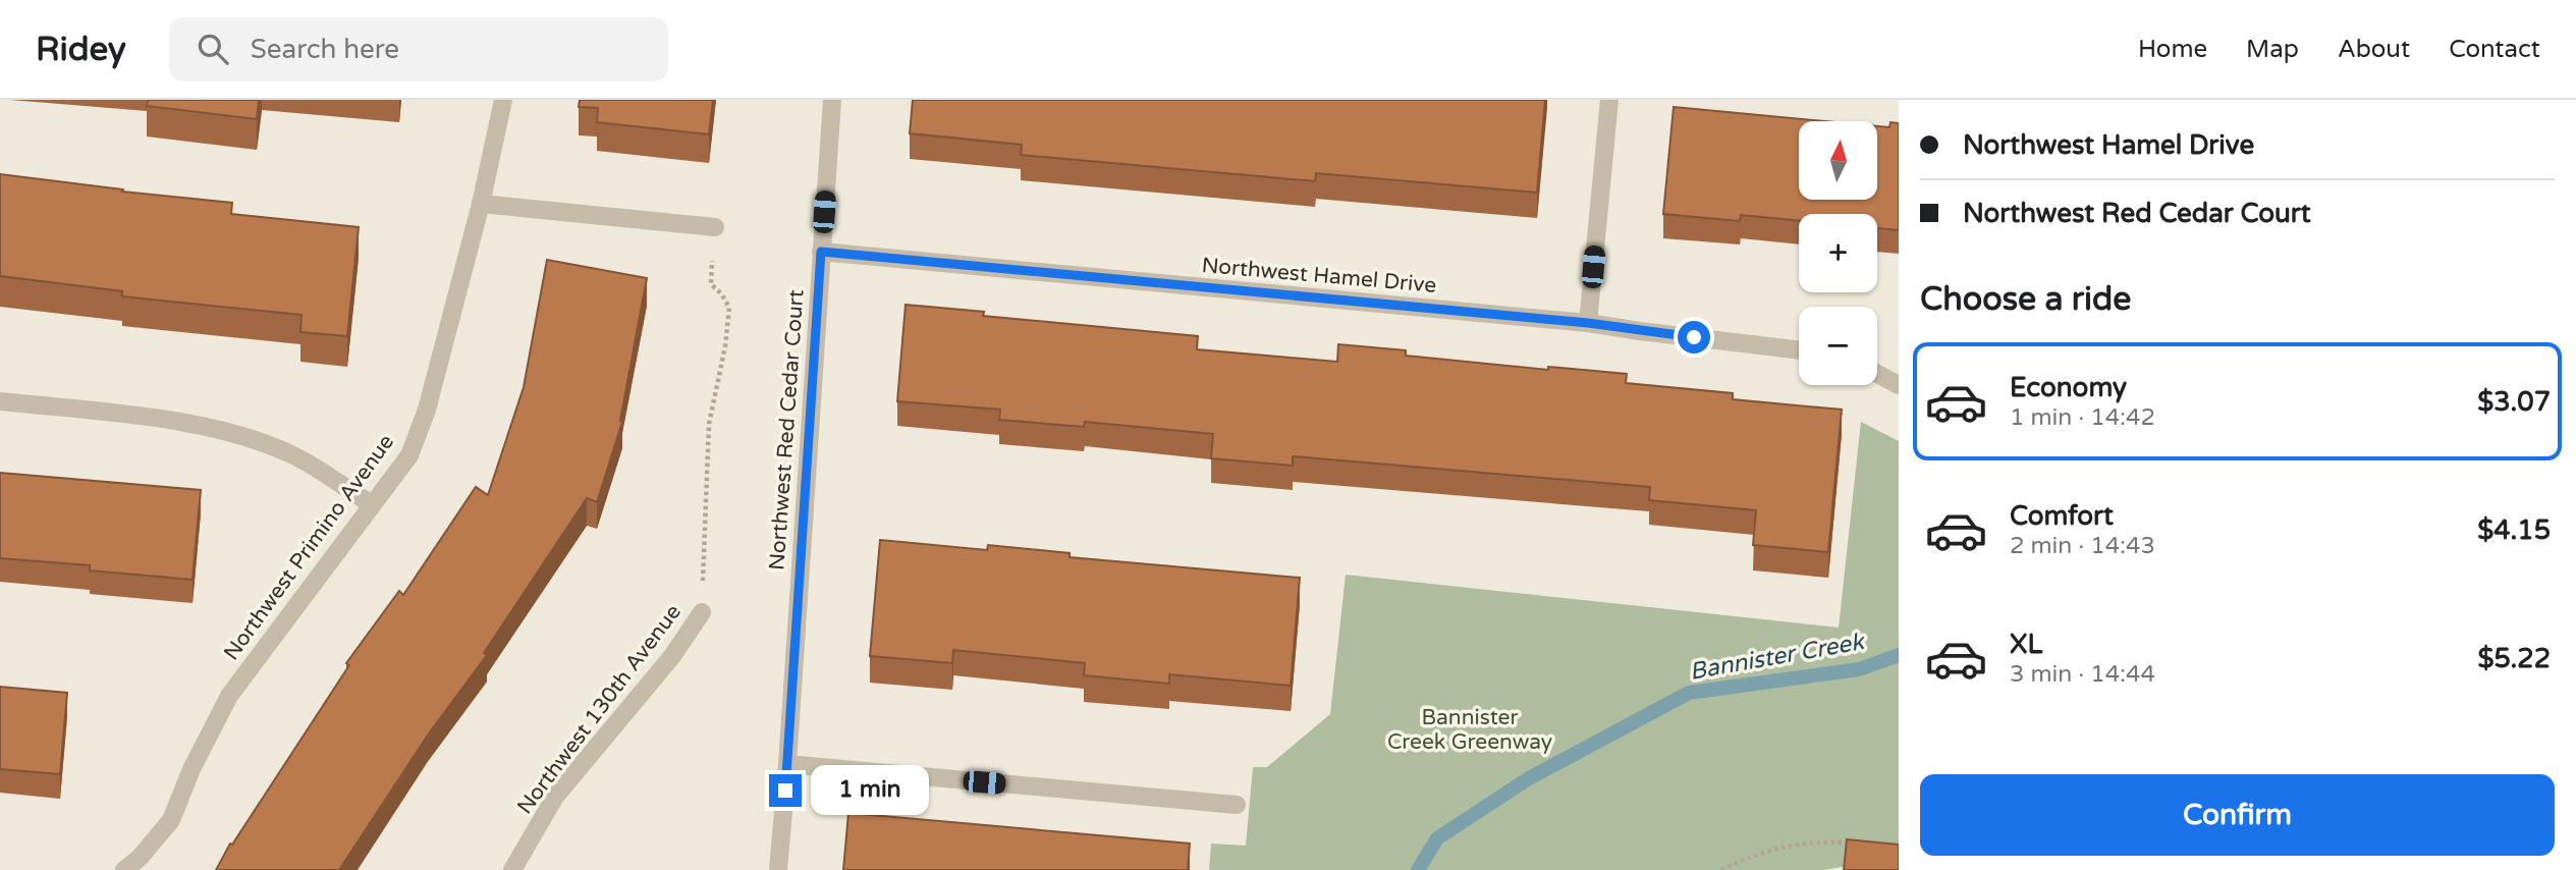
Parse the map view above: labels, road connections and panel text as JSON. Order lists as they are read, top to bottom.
{
  "streets": {
    "street": [
      "Northwest Hamel Drive",
      "Northwest Red Cedar Court",
      "Northwest Primino Avenue",
      "Northwest 130th Avenue"
    ]
  },
  "crossings": [
    ["Northwest Hamel Drive", "Northwest Red Cedar Court"]
  ],
  "water": ["Bannister Creek"],
  "parks": ["Bannister Creek Greenway"],
  "north": "top",
  "page": {
    "header": "Ridey",
    "search": "Search here",
    "nav": [
      "Home",
      "Map",
      "About",
      "Contact"
    ],
    "banner": ["Northwest Hamel Drive", "Northwest Red Cedar Court"],
    "map_buttons": ["+", "−"],
    "heading": "Choose a ride",
    "list": [
      {
        "name": "Economy",
        "note": "1 min · 14:42",
        "value": "$3.07"
      },
      {
        "name": "Comfort",
        "note": "2 min · 14:43",
        "value": "$4.15"
      },
      {
        "name": "XL",
        "note": "3 min · 14:44",
        "value": "$5.22"
      }
    ],
    "buttons": "Confirm",
    "bubble": "1 min"
  }
}
